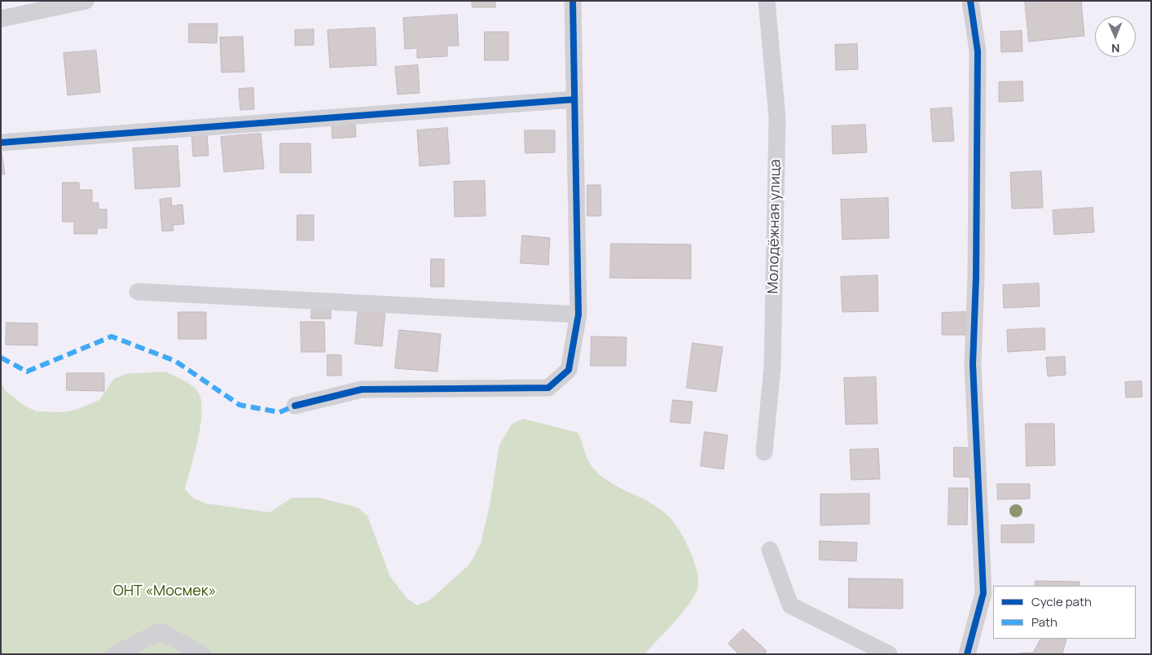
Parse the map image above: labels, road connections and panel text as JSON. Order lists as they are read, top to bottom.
{
  "streets": {
    "street": ["Молодёжная улица"]
  },
  "parks": ["ОНТ «Мосмек»"],
  "legend": ["Cycle path", "Path"],
  "north": "bottom"
}
